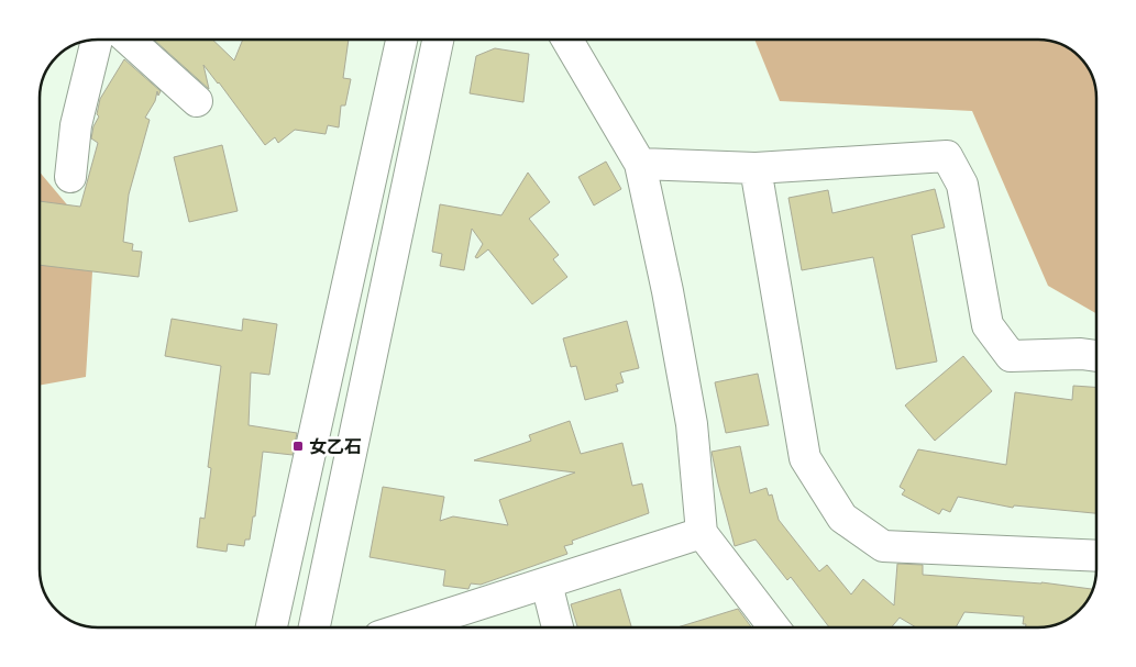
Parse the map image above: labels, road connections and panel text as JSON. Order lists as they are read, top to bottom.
{
  "places": {
    "transit": ["女乙石"]
  }
}
